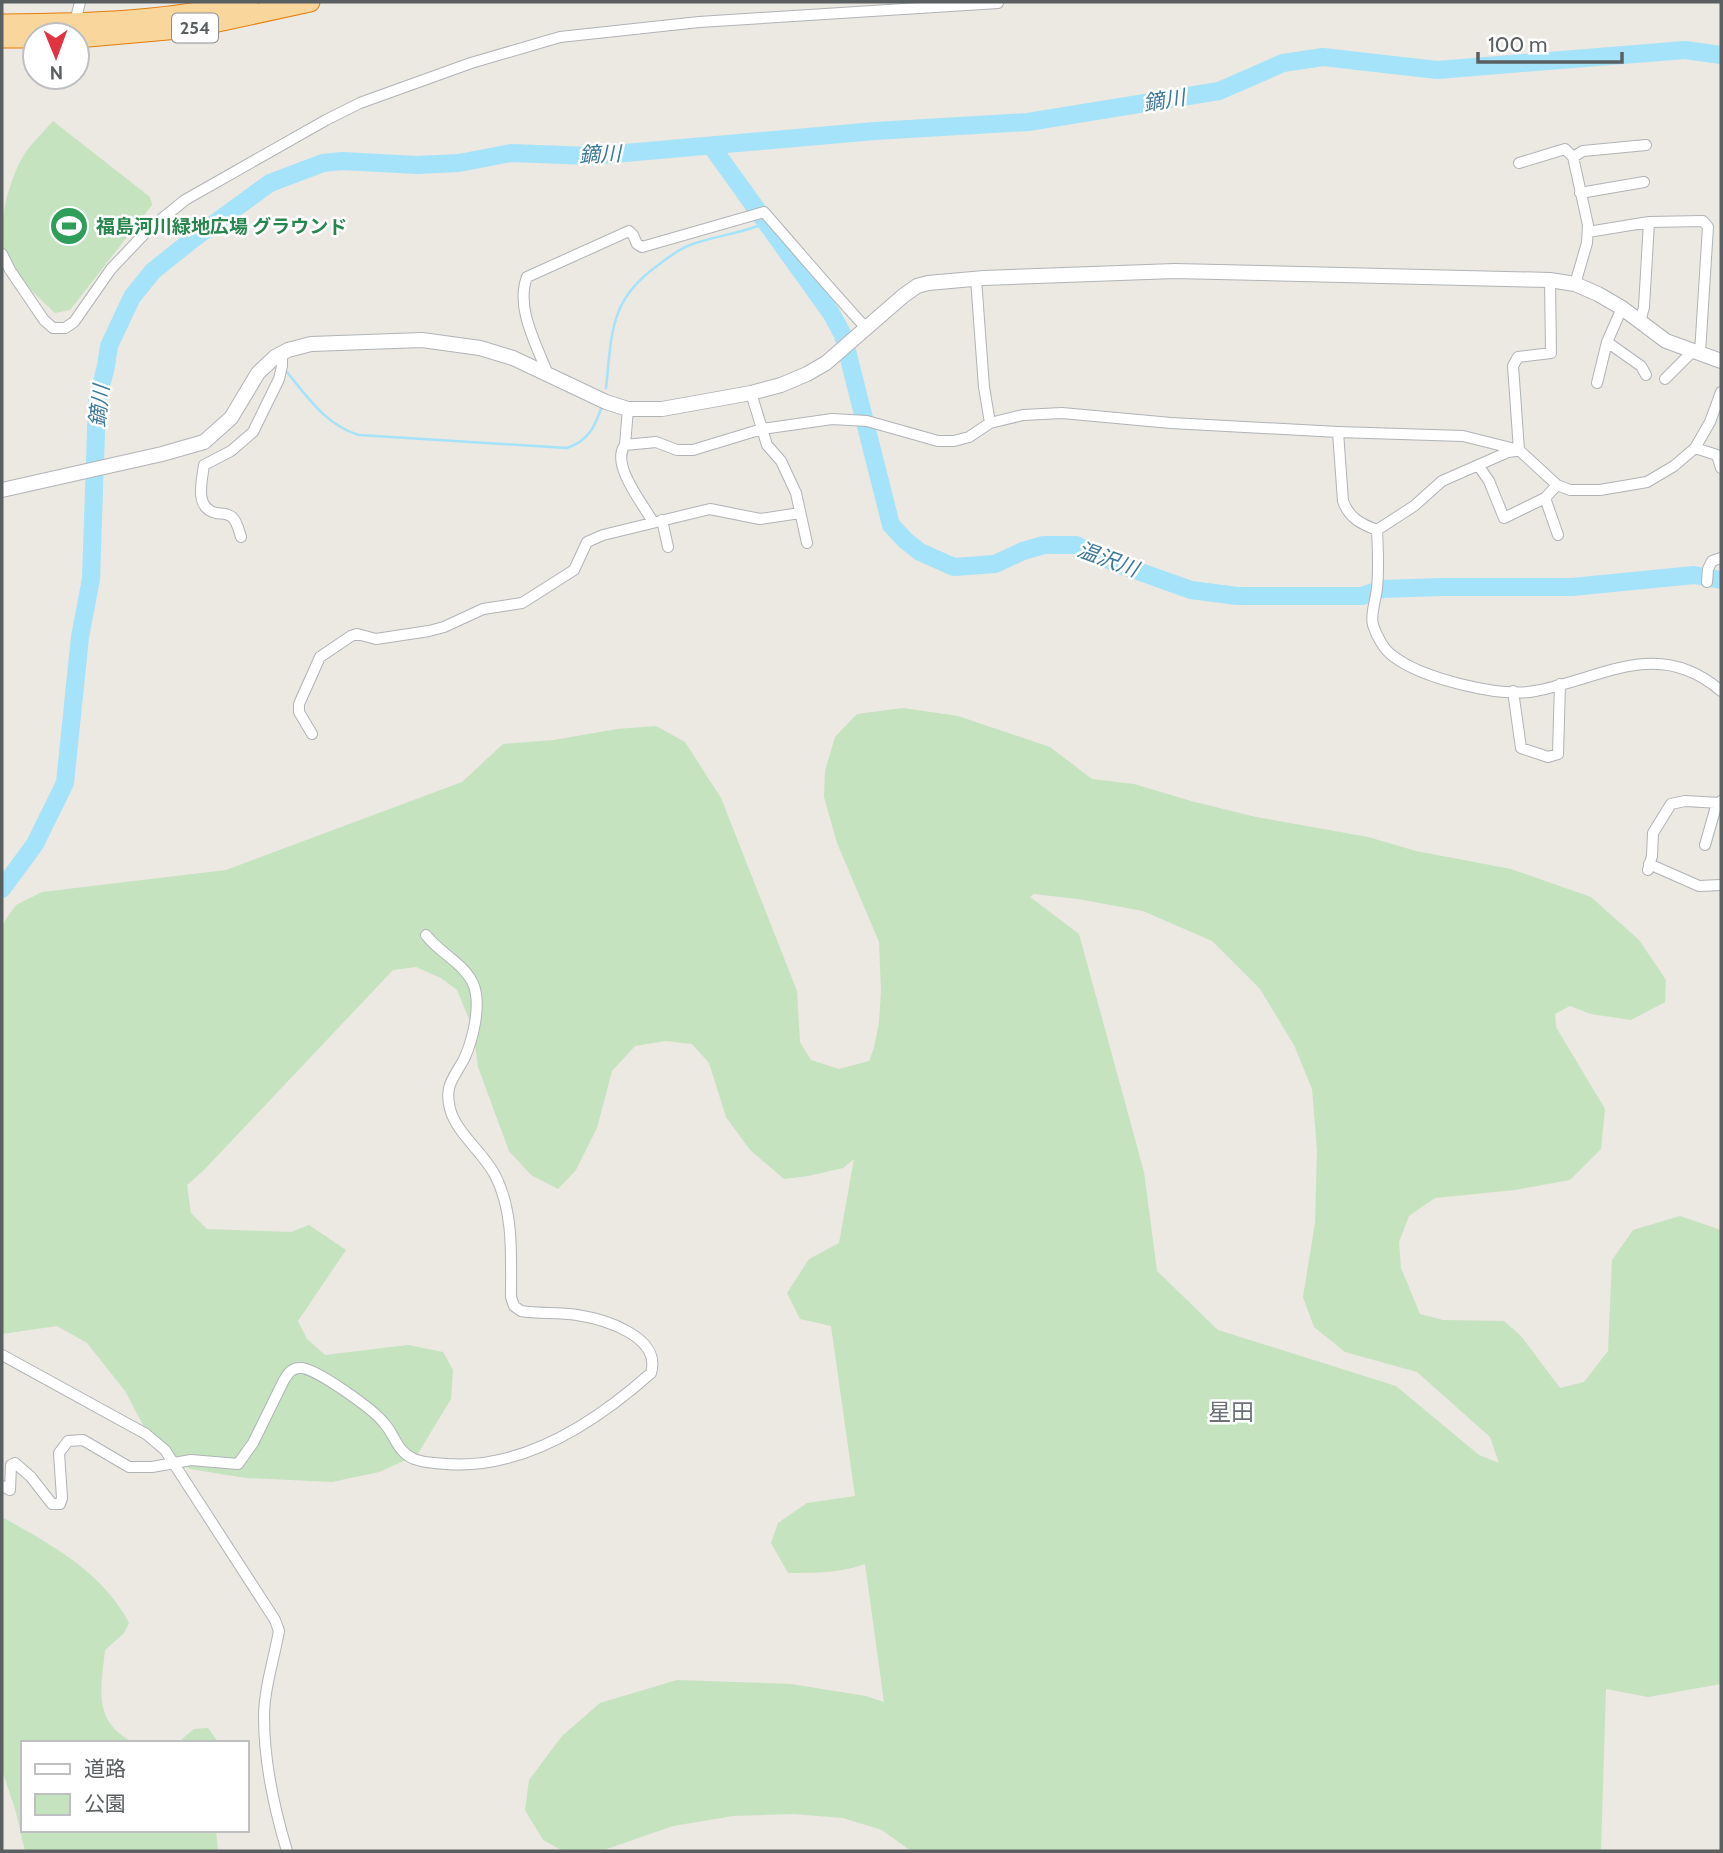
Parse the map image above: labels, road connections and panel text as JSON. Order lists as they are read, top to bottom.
{
  "streets": {
    "highway": ["254"]
  },
  "districts": ["星田"],
  "water": ["鏑川", "温沢川"],
  "places": {
    "sports": ["福島河川緑地広場 グラウンド"]
  },
  "legend": ["道路", "公園"],
  "scale_bar": "100 m",
  "north": "bottom"
}
